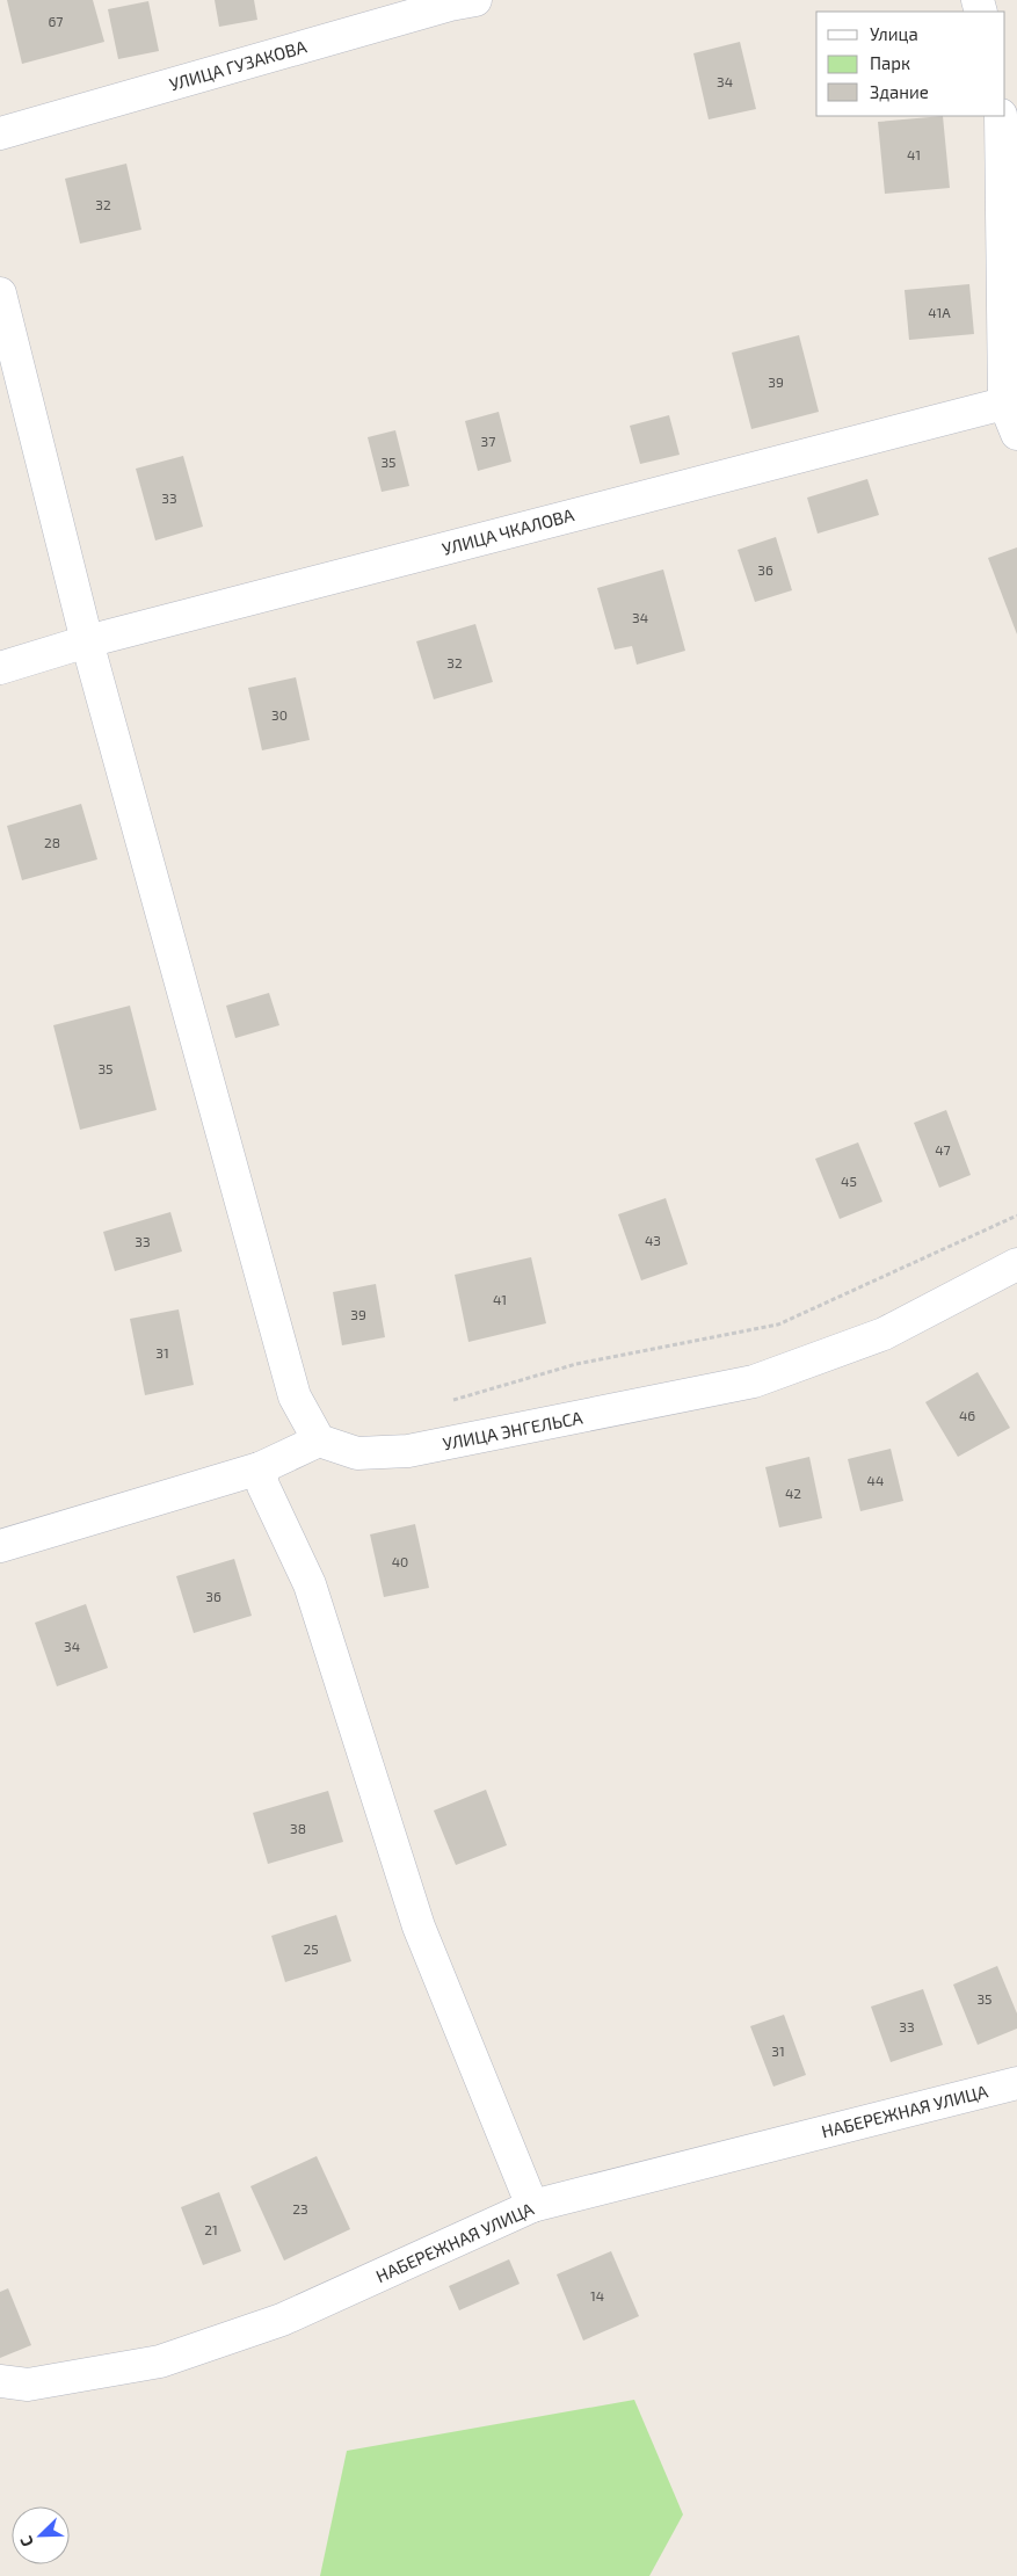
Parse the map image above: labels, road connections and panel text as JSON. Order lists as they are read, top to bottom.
{
  "streets": {
    "street": [
      "УЛИЦА ГУЗАКОВА",
      "УЛИЦА ЧКАЛОВА",
      "УЛИЦА ЭНГЕЛЬСА",
      "НАБЕРЕЖНАЯ УЛИЦА"
    ]
  },
  "house_numbers": [
    "67",
    "34",
    "41",
    "32",
    "41А",
    "39",
    "37",
    "35",
    "33",
    "36",
    "34",
    "32",
    "30",
    "28",
    "35",
    "47",
    "45",
    "43",
    "33",
    "41",
    "39",
    "31",
    "46",
    "44",
    "42",
    "40",
    "36",
    "34",
    "38",
    "25",
    "35",
    "33",
    "31",
    "23",
    "21",
    "14"
  ],
  "legend": ["Улица", "Парк", "Здание"],
  "north": "bottom left"
}
